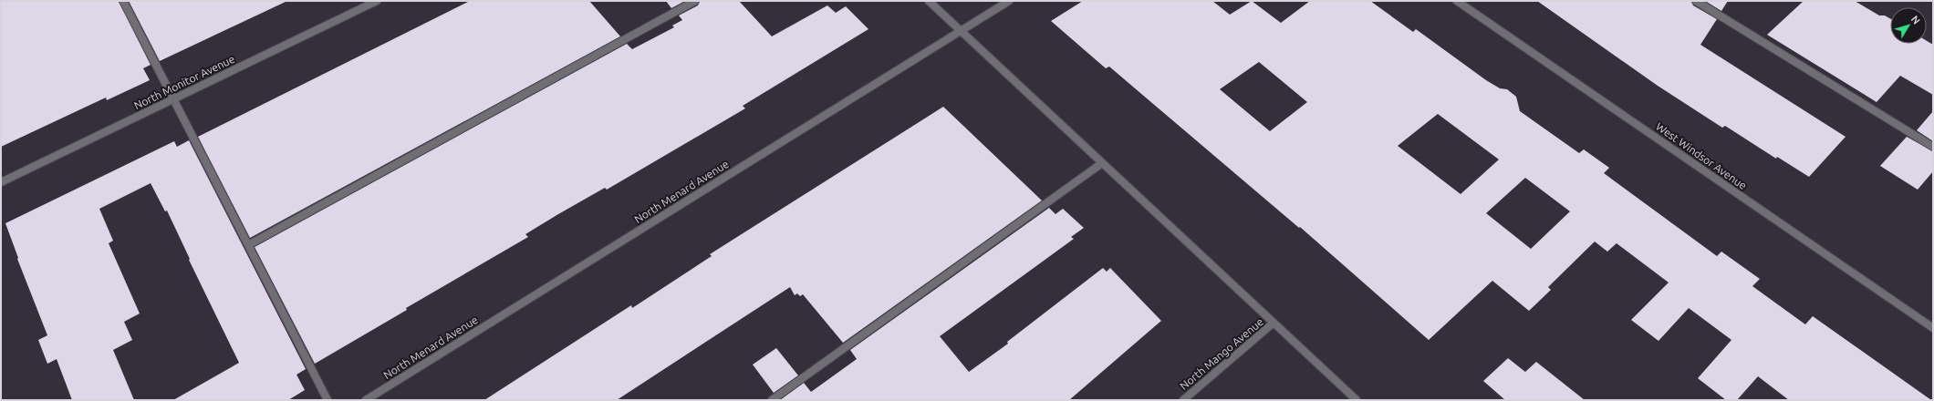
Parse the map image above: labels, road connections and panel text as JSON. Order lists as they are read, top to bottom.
{
  "streets": {
    "street": [
      "North Monitor Avenue",
      "West Windsor Avenue",
      "North Menard Avenue",
      "North Mango Avenue"
    ]
  },
  "north": "top right"
}
